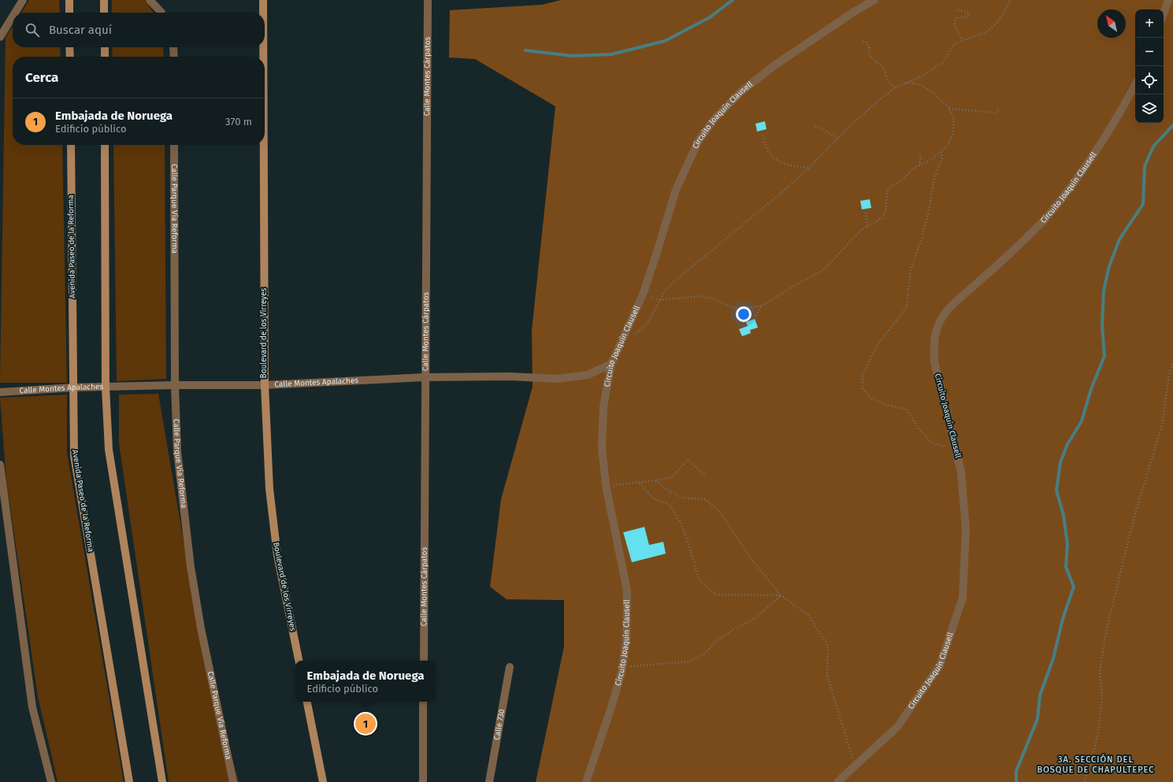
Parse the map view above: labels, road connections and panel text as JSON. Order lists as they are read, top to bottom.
{
  "streets": {
    "main road": ["Avenida Paseo de la Reforma", "Boulevard de los Virreyes"],
    "street": [
      "Calle Montes Cárpatos",
      "Circuito Joaquín Clausell",
      "Calle Parque Vía Reforma",
      "Calle Montes Apalaches",
      "Calle 730"
    ]
  },
  "crossings": [
    ["Calle Montes Cárpatos", "Calle Montes Apalaches"],
    ["Circuito Joaquín Clausell", "Calle Montes Apalaches"],
    ["Calle Parque Vía Reforma", "Calle Montes Apalaches"],
    ["Avenida Paseo de la Reforma", "Calle Montes Apalaches"],
    ["Boulevard de los Virreyes", "Calle Montes Apalaches"]
  ],
  "districts": ["3A. SECCIÓN DEL BOSQUE DE CHAPULTEPEC"],
  "north": "top left",
  "page": {
    "map_buttons": ["+", "−"],
    "search": "Buscar aquí",
    "heading": "Cerca",
    "list": [
      {
        "mark": "1",
        "name": "Embajada de Noruega",
        "note": "Edificio público",
        "value": "370 m"
      }
    ],
    "popup": ["Embajada de Noruega", "Edificio público"],
    "pins": "1"
  }
}
